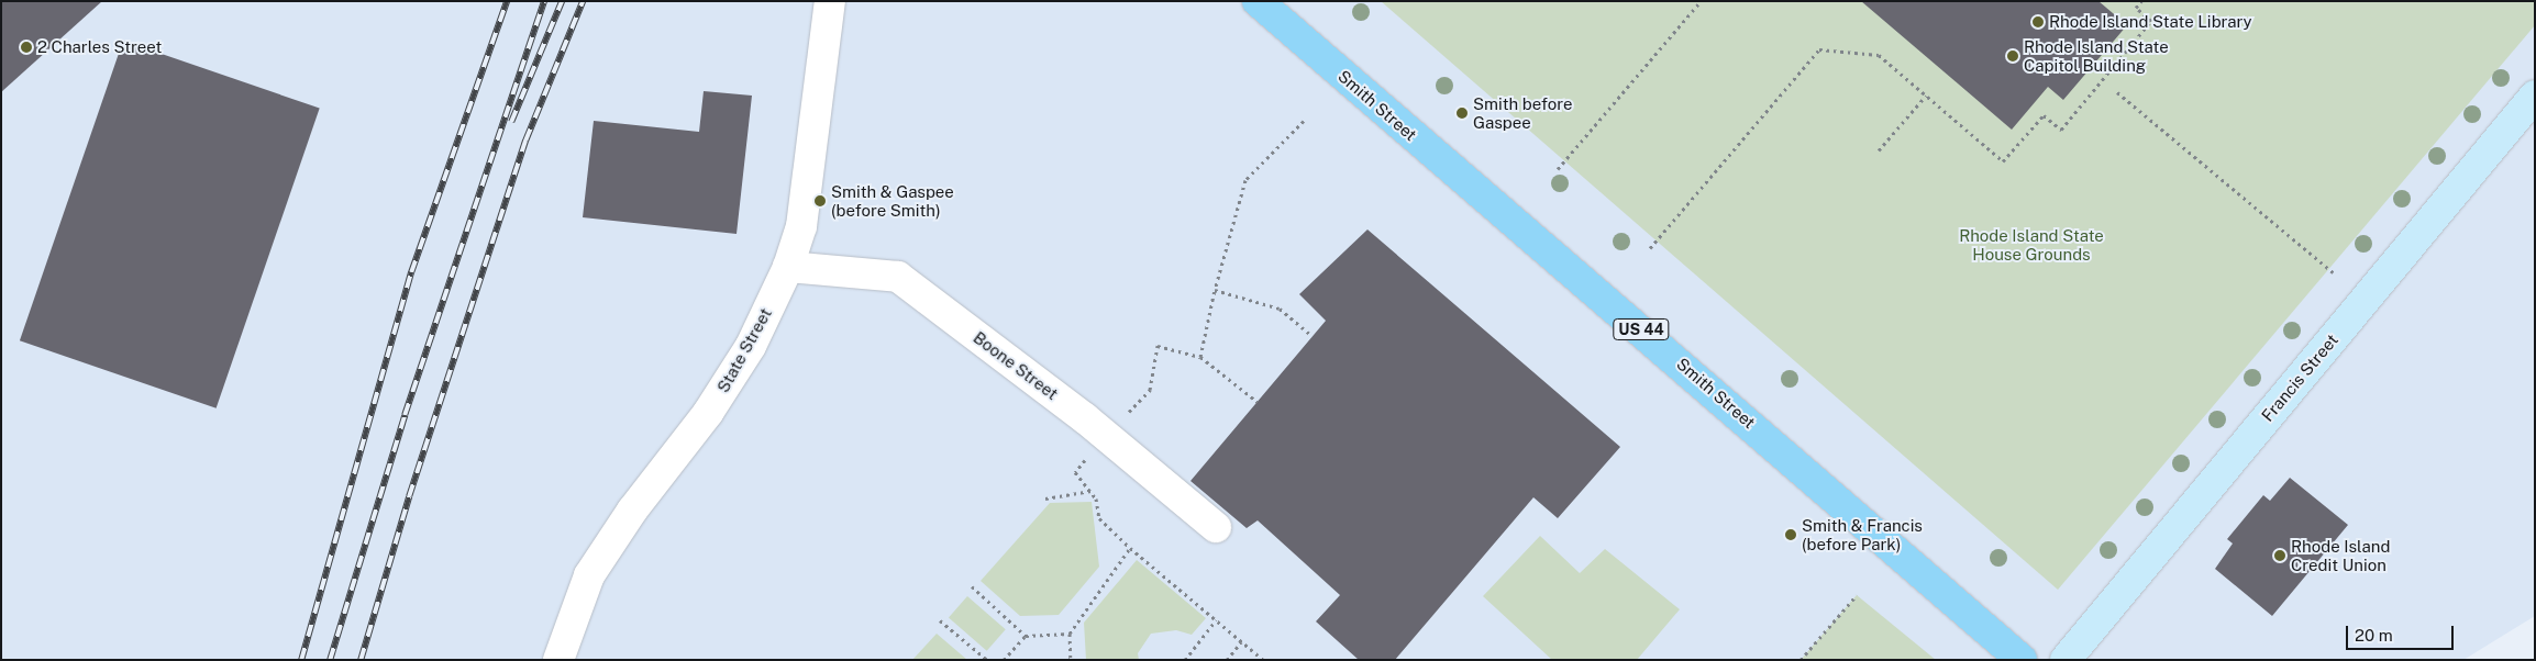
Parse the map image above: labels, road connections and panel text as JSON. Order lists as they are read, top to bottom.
{
  "streets": {
    "main road": ["Smith Street", "US 44", "Francis Street"],
    "street": ["State Street", "Boone Street"]
  },
  "crossings": [
    ["State Street", "Boone Street"]
  ],
  "parks": ["Rhode Island State House Grounds"],
  "places": [
    "Rhode Island State Library",
    "2 Charles Street",
    "Rhode Island State Capitol Building",
    "Smith before Gaspee",
    "Smith & Gaspee (before Smith)",
    "Smith & Francis (before Park)",
    "Rhode Island Credit Union"
  ],
  "scale_bar": "20 m"
}
